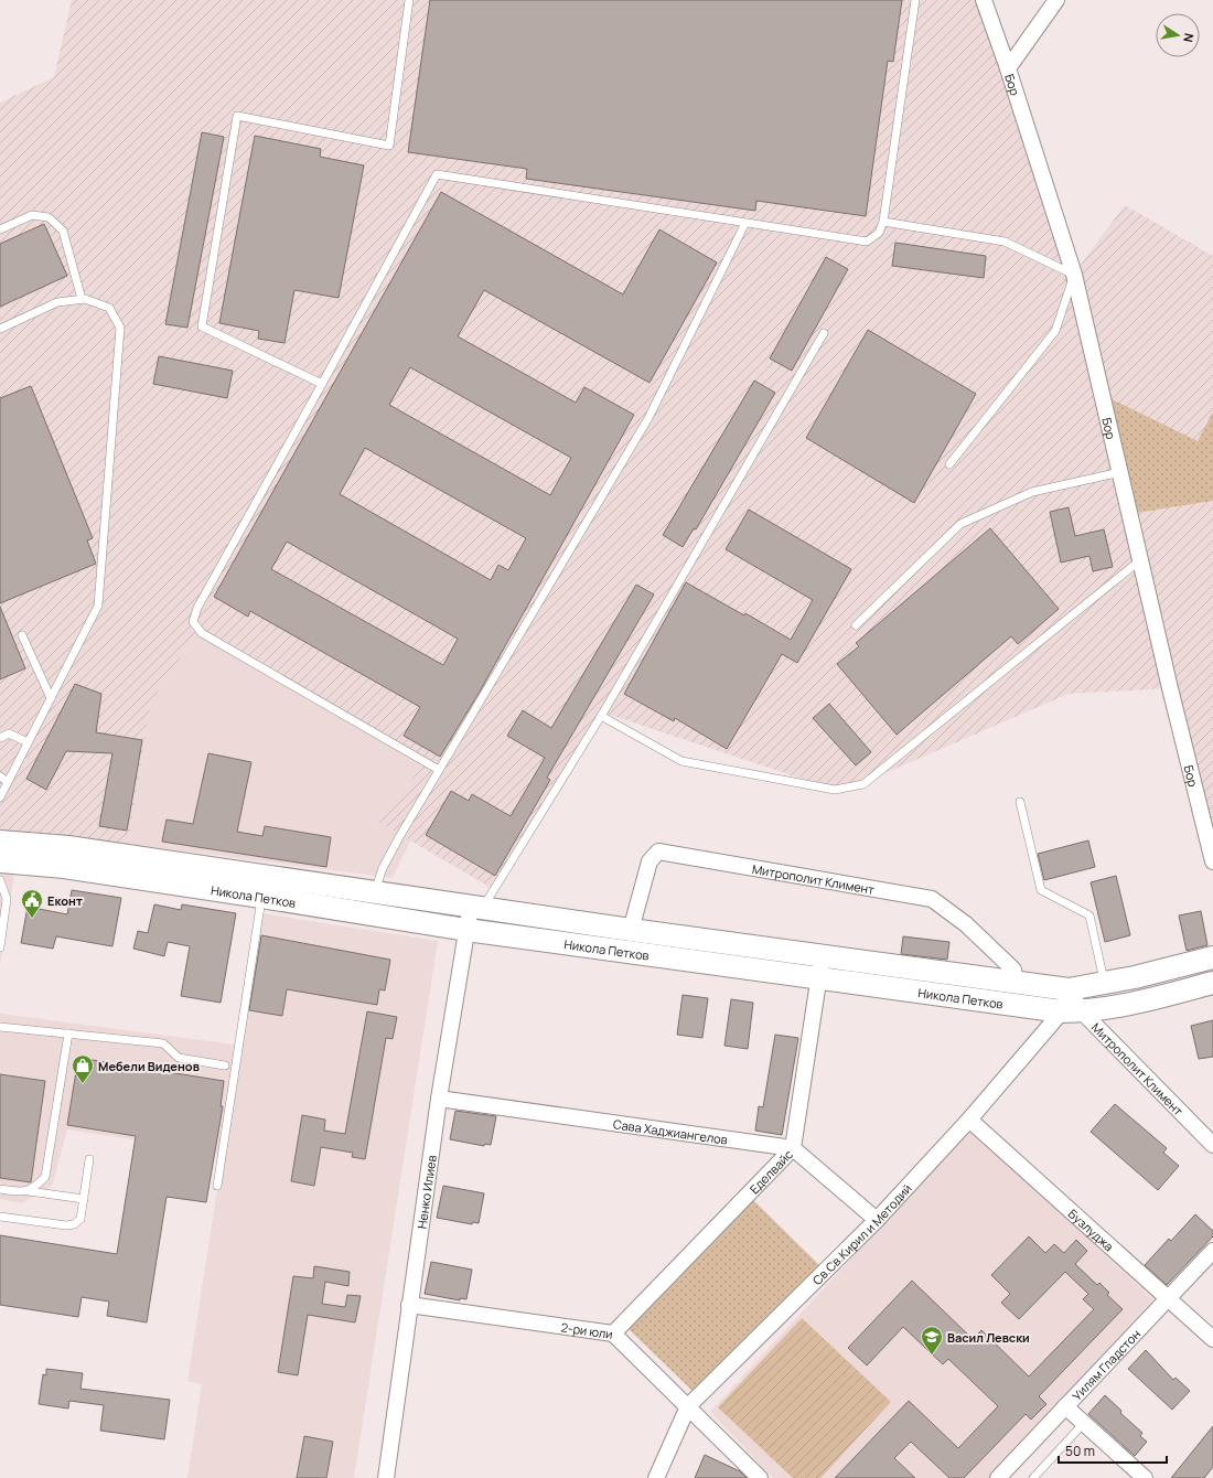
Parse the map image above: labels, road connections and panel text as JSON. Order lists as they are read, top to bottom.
{
  "streets": {
    "main road": ["Никола Петков"],
    "street": [
      "Бор",
      "Митрополит Климент",
      "Сава Хаджиангелов",
      "Еделвайс",
      "Ненко Илиев",
      "Бузлуджа",
      "Св.Св.Кирил и Методий",
      "2-ри юли",
      "Уилям Гладстон"
    ]
  },
  "crossings": [
    ["Митрополит Климент", "Никола Петков"],
    ["Митрополит Климент", "Св.Св.Кирил и Методий"],
    ["Никола Петков", "Еделвайс"],
    ["Никола Петков", "Ненко Илиев"],
    ["Никола Петков", "Св.Св.Кирил и Методий"],
    ["Сава Хаджиангелов", "Еделвайс"],
    ["Сава Хаджиангелов", "Ненко Илиев"],
    ["Еделвайс", "2-ри юли"],
    ["Ненко Илиев", "2-ри юли"],
    ["Бузлуджа", "Св.Св.Кирил и Методий"],
    ["Бузлуджа", "Уилям Гладстон"],
    ["Св.Св.Кирил и Методий", "2-ри юли"]
  ],
  "places": {
    "public building": ["Еконт"],
    "shop": ["Мебели Виденов"],
    "school or university": ["Васил Левски"]
  },
  "scale_bar": "50 m",
  "north": "right"
}
